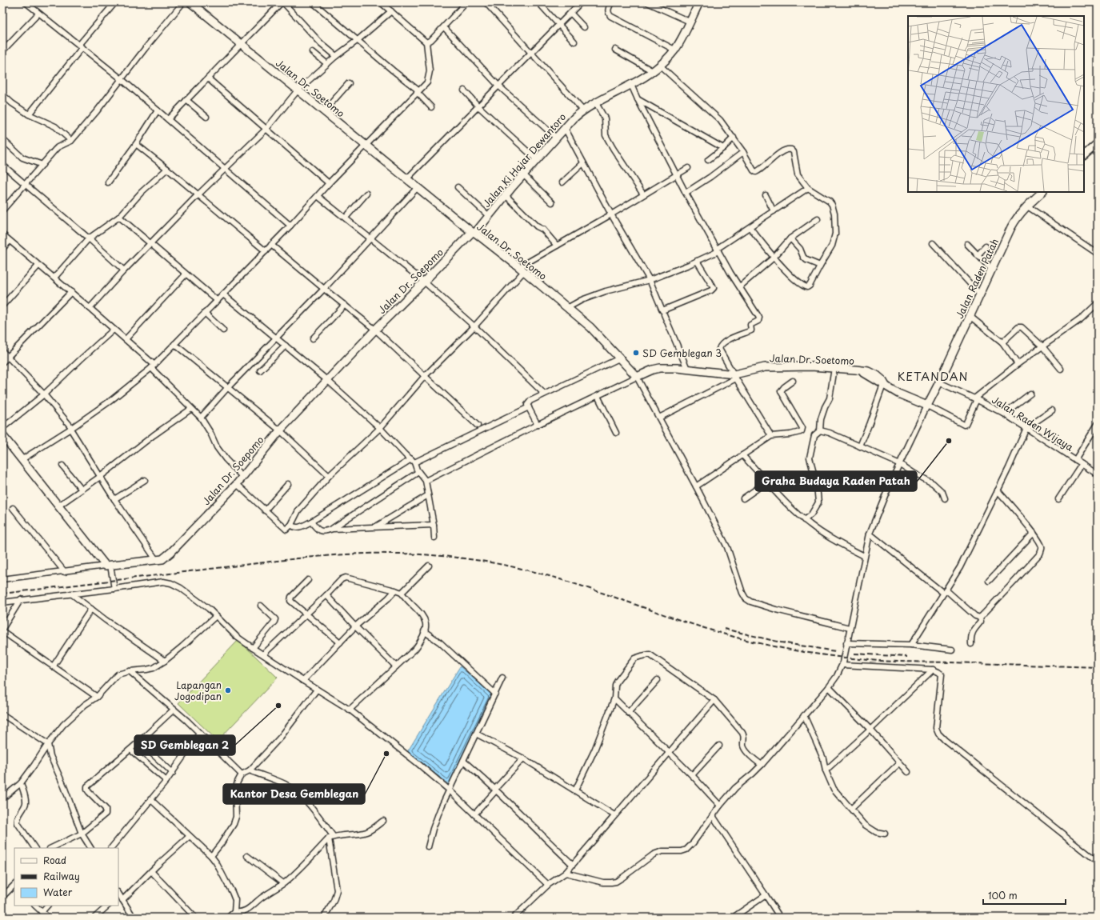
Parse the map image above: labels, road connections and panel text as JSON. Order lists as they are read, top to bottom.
{
  "streets": {
    "street": [
      "Jalan Dr. Soetomo",
      "Jalan Ki Hajar Dewantoro",
      "Jalan Raden Patah",
      "Jalan Dr. Soepomo",
      "Jalan Raden Wijaya"
    ]
  },
  "crossings": [
    ["Jalan Dr. Soetomo", "Jalan Ki Hajar Dewantoro"],
    ["Jalan Dr. Soetomo", "Jalan Raden Patah"],
    ["Jalan Dr. Soetomo", "Jalan Dr. Soepomo"],
    ["Jalan Ki Hajar Dewantoro", "Jalan Dr. Soepomo"],
    ["Jalan Raden Patah", "Jalan Raden Wijaya"]
  ],
  "districts": ["KETANDAN"],
  "places": [
    "SD Gemblegan 3",
    "Graha Budaya Raden Patah",
    "Lapangan Jogodipan",
    "SD Gemblegan 2",
    "Kantor Desa Gemblegan"
  ],
  "legend": ["Road", "Railway", "Water"],
  "scale_bar": "100 m"
}
